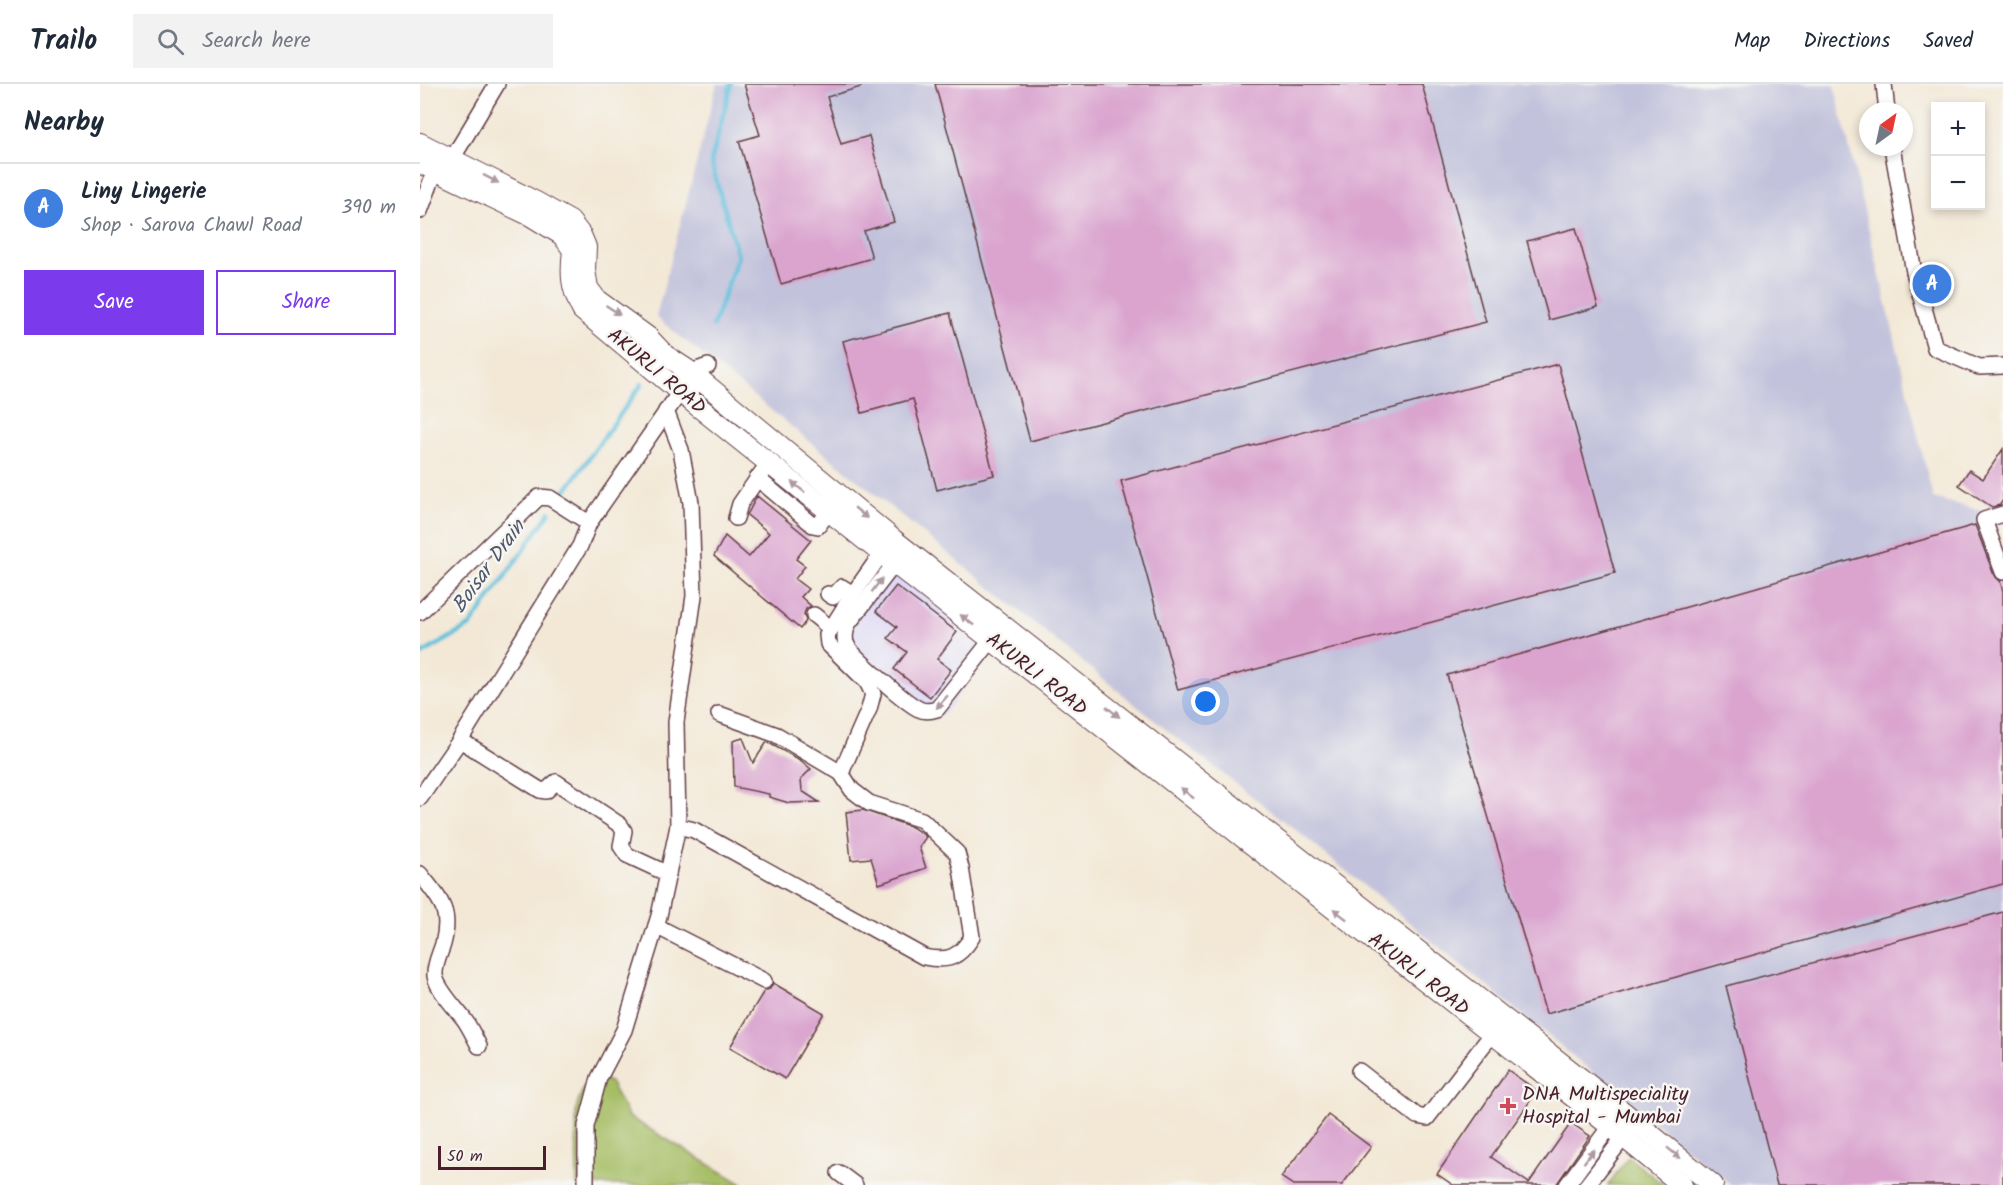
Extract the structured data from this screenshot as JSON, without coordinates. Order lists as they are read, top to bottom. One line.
{"streets":{"street":["AKURLI ROAD"]},"water":["Boisar Drain"],"places":{"health":["DNA Multispeciality Hospital - Mumbai"]},"scale_bar":"50 m","north":"top right","page":{"header":"Trailo","search":"Search here","nav":["Map","Directions","Saved"],"heading":"Nearby","map_buttons":["+","−"],"list":[{"mark":"A","name":"Liny Lingerie","note":"Shop · Sarova Chawl Road","value":"390 m"}],"buttons":["Save","Share"],"pins":"A","scale":"50 m"}}
